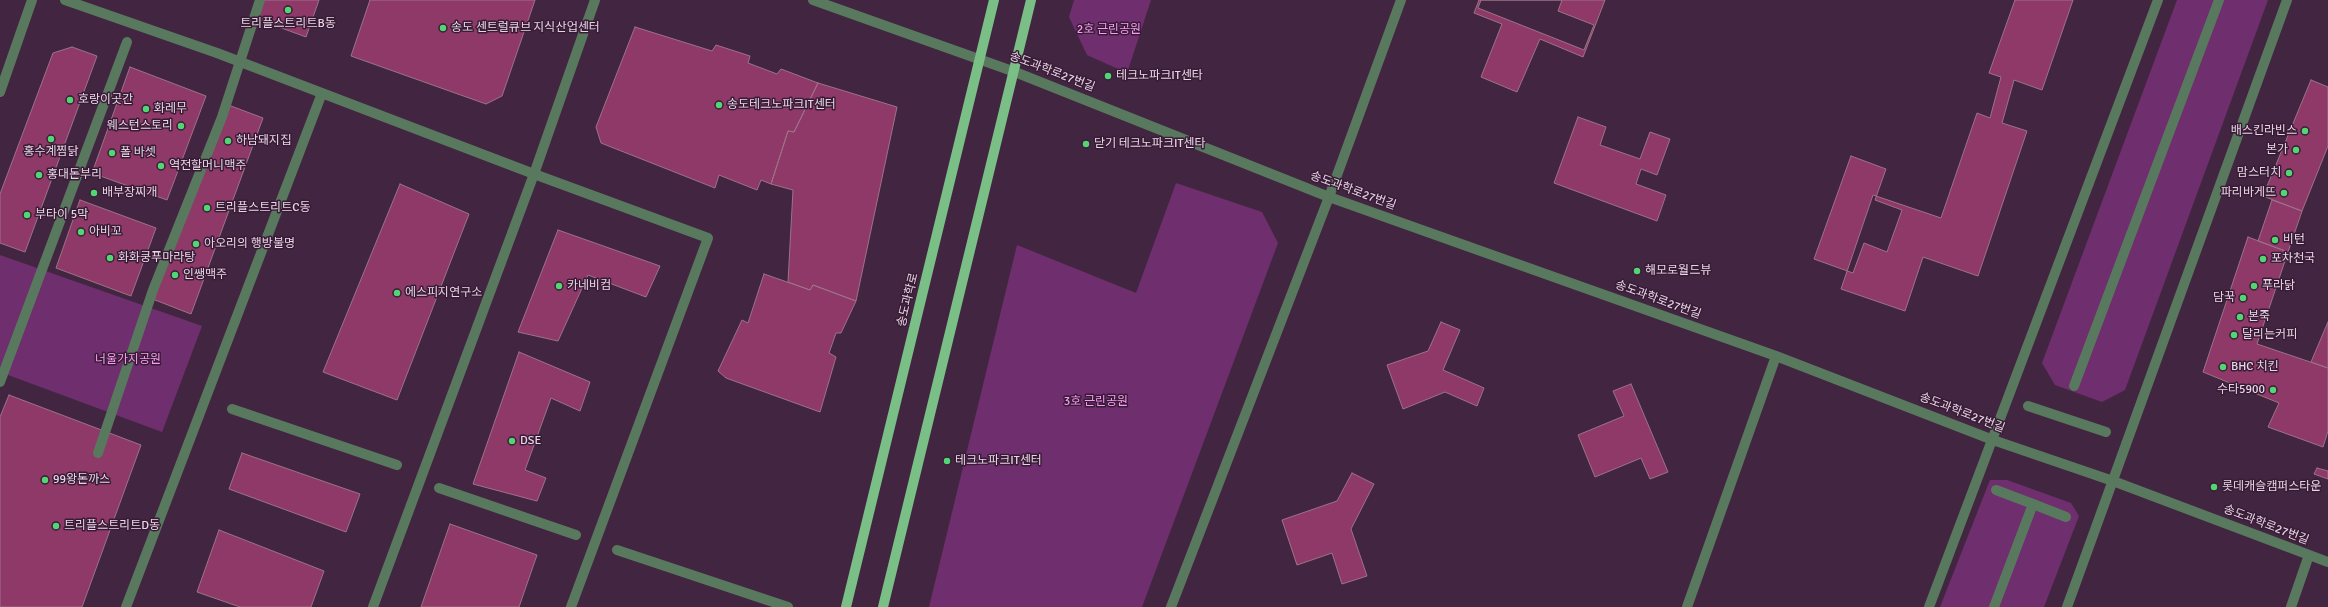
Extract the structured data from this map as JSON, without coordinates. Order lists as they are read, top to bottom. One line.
{"streets":{"main road":["송도과학로"],"street":["송도과학로27번길"]},"crossings":[["송도과학로27번길","송도과학로"]],"parks":["2호 근린공원","너울가지공원","3호 근린공원"],"places":["트리플스트리트B동","송도 센트럴큐브 지식산업센터","테크노파크IT센타","호랑이곳간","송도테크노파크IT센터","화레무","웨스턴스토리","배스킨라빈스","홍수계찜닭","하남돼지집","닫기 테크노파크IT센타","본가","폴 바셋","역전할머니맥주","맘스터치","홍대돈부리","배부장찌개","파리바게뜨","트리플스트리트C동","부타이 5막","아비꼬","비턴","아오리의 행방불명","화화쿵푸마라탕","포차천국","해모로월드뷰","인쌩맥주","카네비컴","푸라닭","에스피지연구소","담꾹","본죽","달리는커피","BHC 치킨","수타5900","DSE","테크노파크IT센터","99왕돈까스","롯데캐슬캠퍼스타운","트리플스트리트D동"]}
